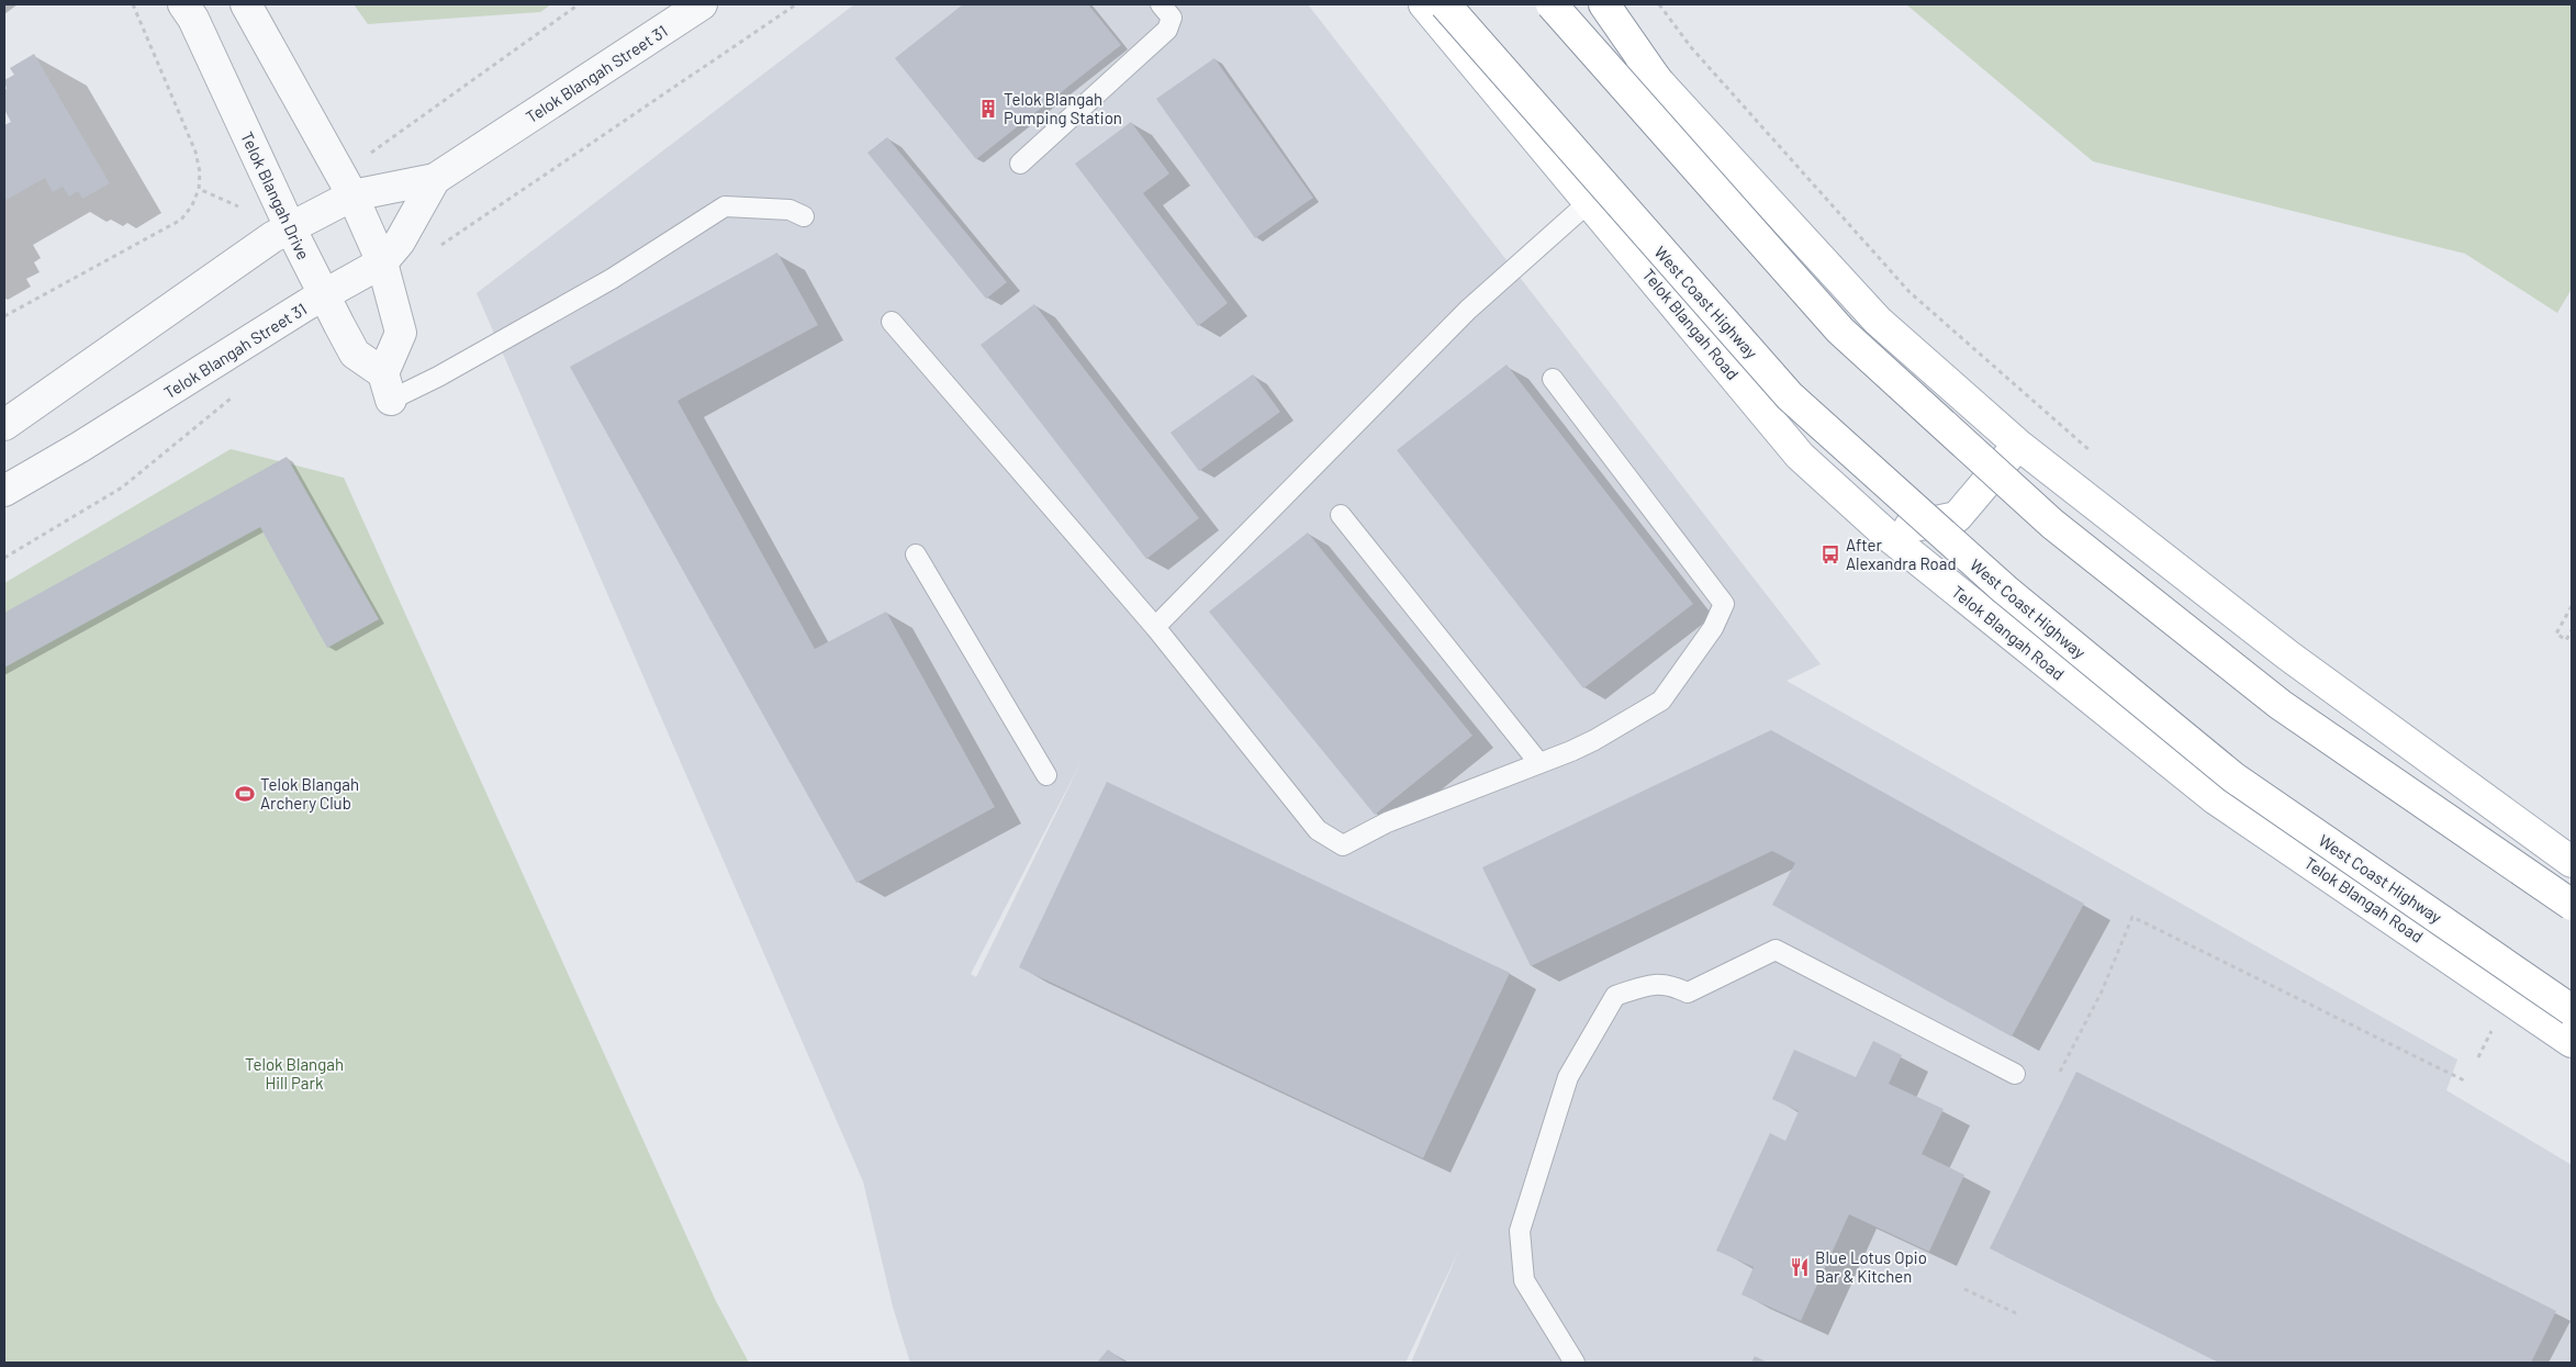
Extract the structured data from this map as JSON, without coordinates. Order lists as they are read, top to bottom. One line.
{"streets":{"main road":["West Coast Highway","Telok Blangah Road"],"street":["Telok Blangah Street 31","Telok Blangah Drive"]},"crossings":[["Telok Blangah Street 31","Telok Blangah Drive"]],"parks":["Telok Blangah Hill Park"],"places":{"building":["Telok Blangah Pumping Station"],"bus stop":["After Alexandra Road"],"sports":["Telok Blangah Archery Club"],"restaurant":["Blue Lotus Opio Bar & Kitchen"]}}
